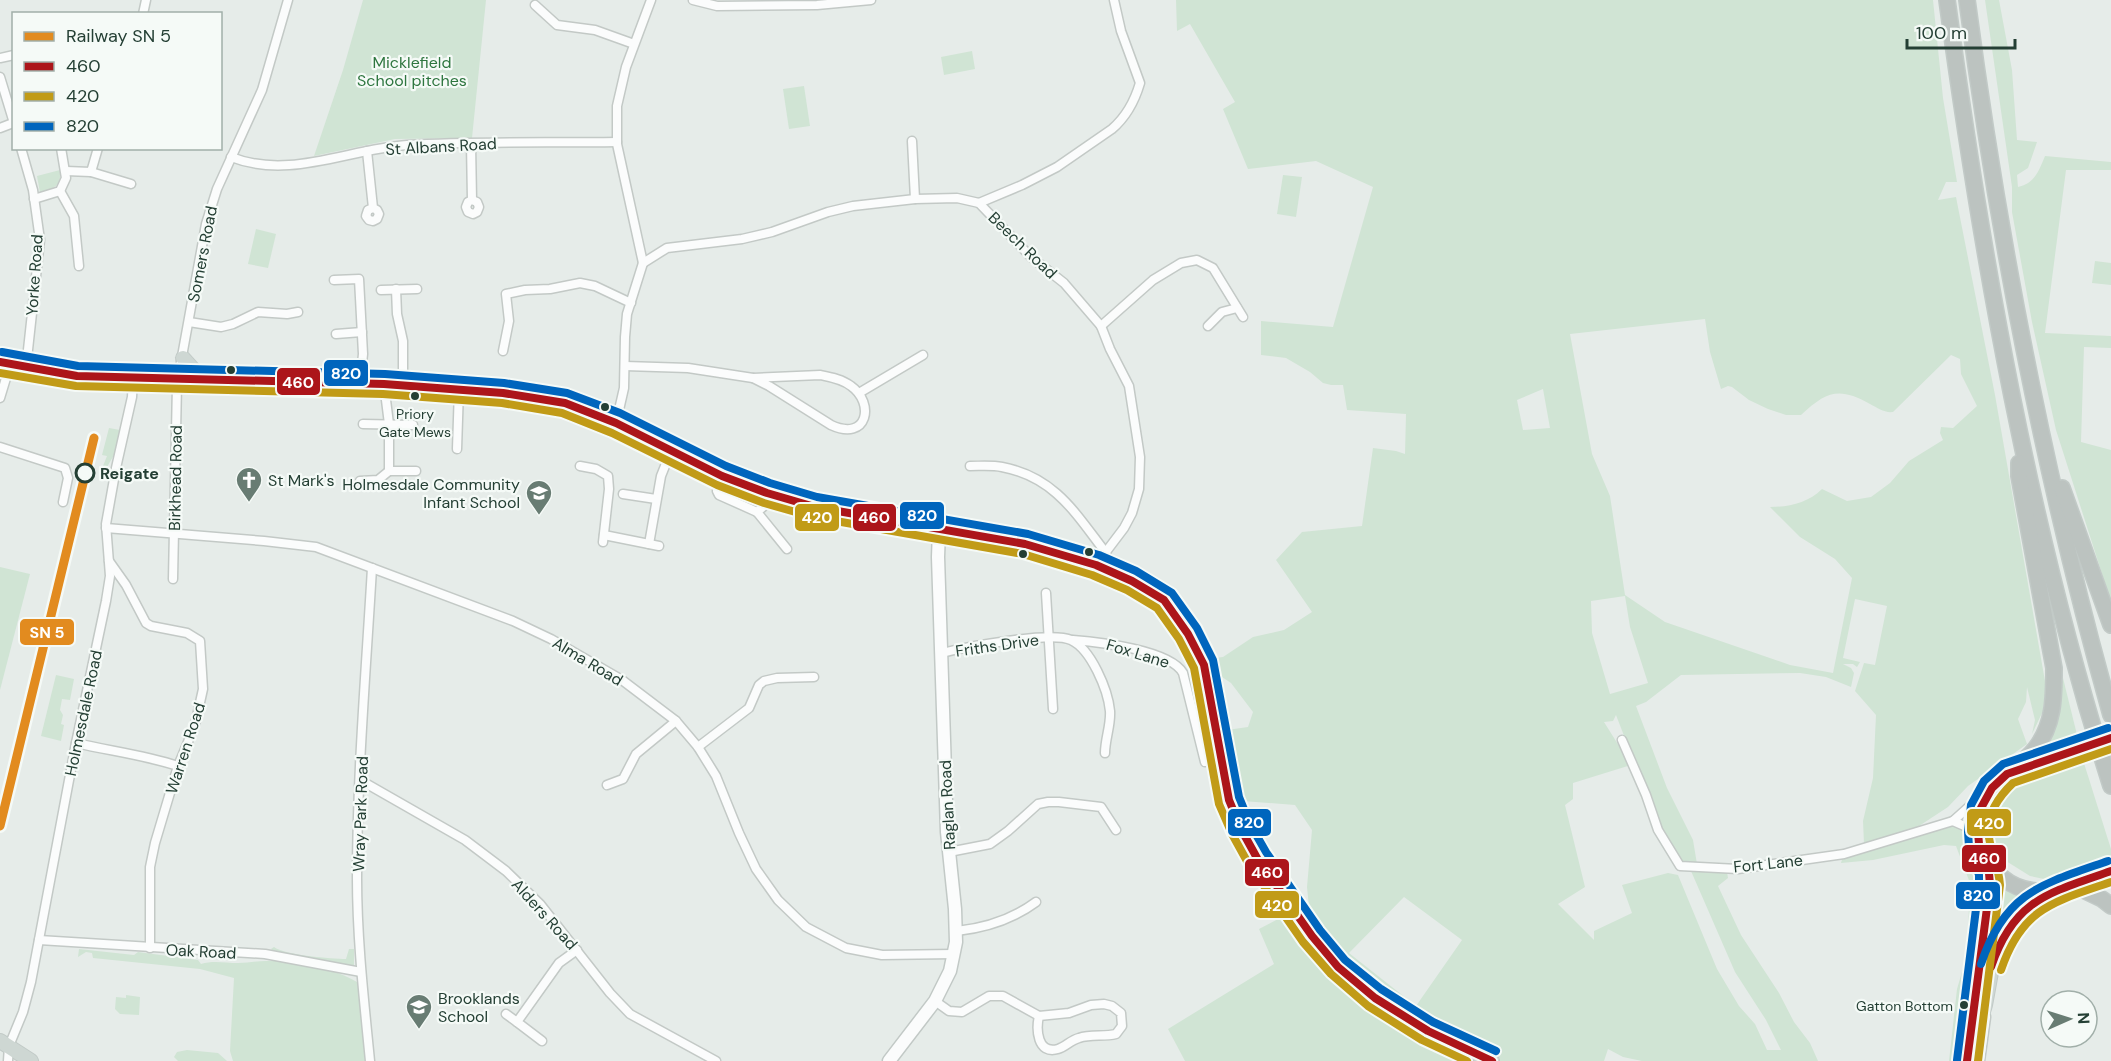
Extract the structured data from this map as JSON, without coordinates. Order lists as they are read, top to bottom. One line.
{"streets":{"street":["St Albans Road","Beech Road","Somers Road","Yorke Road","Birkhead Road","Friths Drive","Fox Lane","Alma Road","Holmesdale Road","Warren Road","Raglan Road","Wray Park Road","Fort Lane","Alders Road","Oak Road"]},"crossings":[["St Albans Road","Somers Road"],["Somers Road","Birkhead Road"],["Birkhead Road","Alma Road"],["Friths Drive","Fox Lane"],["Friths Drive","Raglan Road"],["Alma Road","Holmesdale Road"],["Alma Road","Raglan Road"],["Alma Road","Wray Park Road"],["Holmesdale Road","Warren Road"],["Holmesdale Road","Oak Road"],["Warren Road","Oak Road"],["Wray Park Road","Alders Road"],["Wray Park Road","Oak Road"]],"parks":["Micklefield School pitches"],"places":{"other":["Priory Gate Mews","Reigate","Gatton Bottom"],"church":["St Mark's"],"school or university":["Holmesdale Community Infant School","Brooklands School"]},"lines":["transit line 820","transit line 460","transit line 420"],"legend":["Railway SN 5","460","420","820"],"scale_bar":"100 m","north":"right"}
